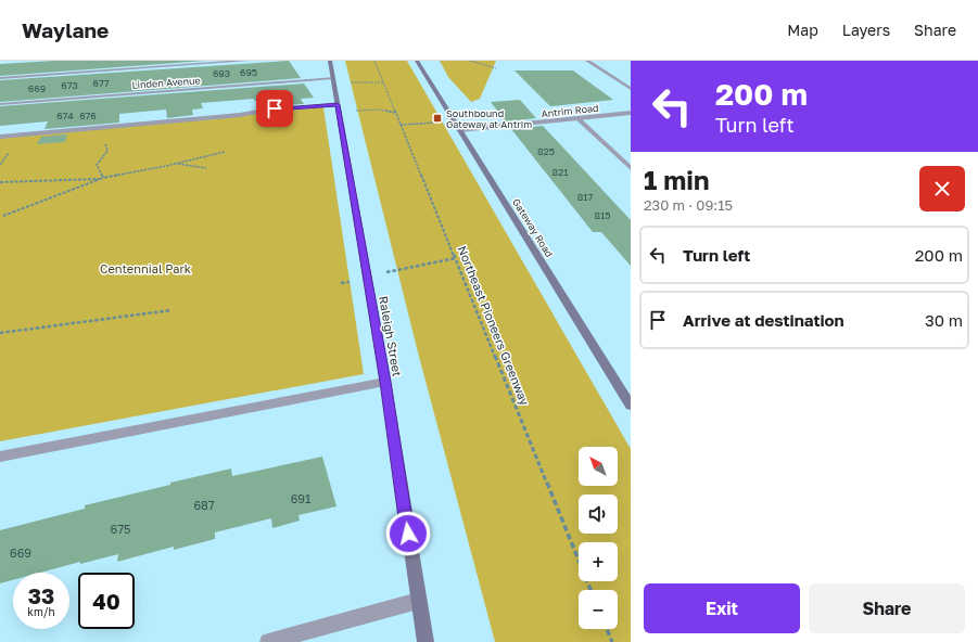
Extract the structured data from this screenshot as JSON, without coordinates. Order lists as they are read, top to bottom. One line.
{"streets":{"street":["Linden Avenue","Antrim Road","Gateway Road","Raleigh Street"],"path":["Northeast Pioneers Greenway"]},"crossings":[["Linden Avenue","Raleigh Street"],["Antrim Road","Gateway Road"]],"parks":["Centennial Park"],"places":{"transit":["Southbound Gateway at Antrim"]},"house_numbers":["695","693","677","673","669","674","676","825","821","817","815","691","687","675","669"],"north":"top left","page":{"header":"Waylane","nav":["Map","Layers","Share"],"turn":["200 m","Turn left"],"heading":["1 min","230 m · 09:15"],"list":[{"name":"Turn left","value":"200 m"},{"name":"Arrive at destination","value":"30 m"}],"map_buttons":["+","−"],"speed":"33 km/h","limit":"40","buttons":["Exit","Share"]}}
